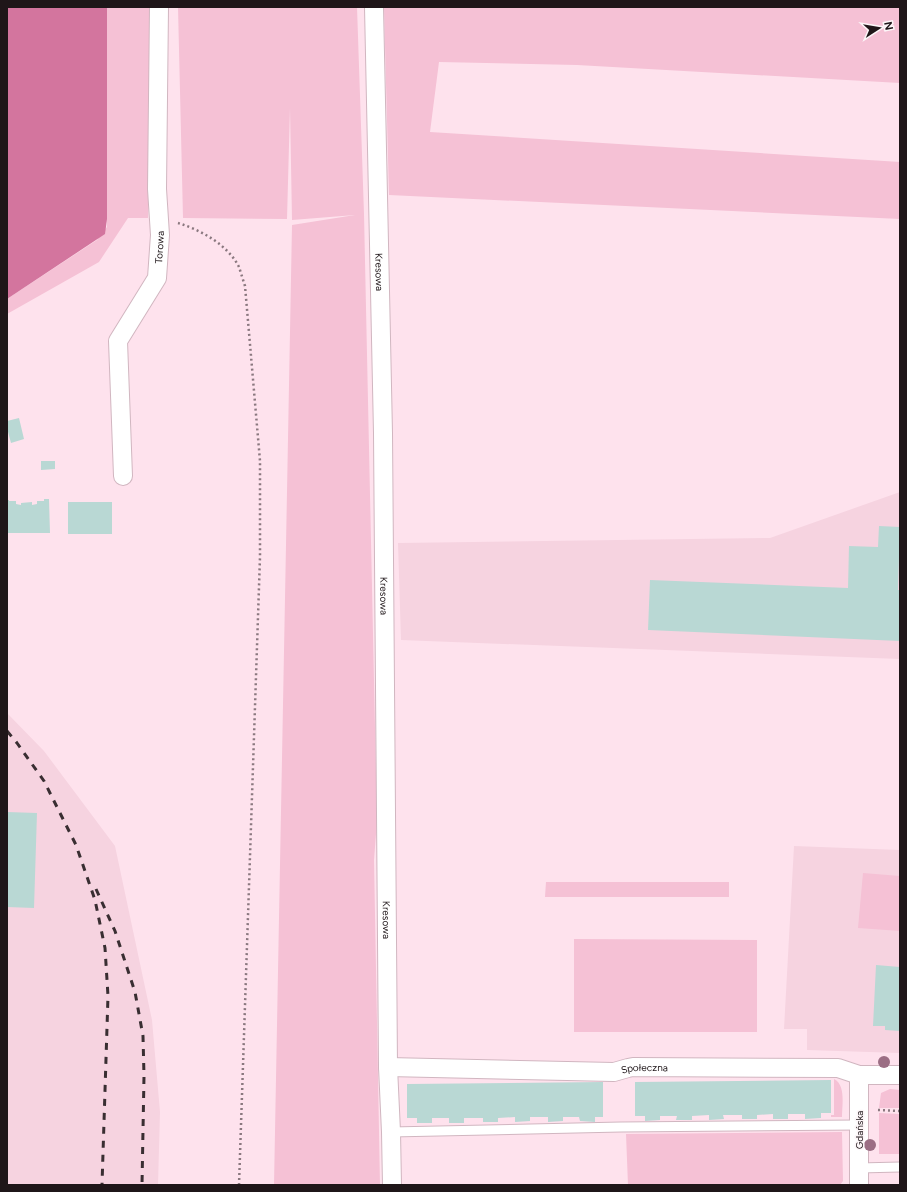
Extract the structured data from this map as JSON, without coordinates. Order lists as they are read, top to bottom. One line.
{"streets":{"street":["Torowa","Kresowa","Społeczna","Gdańska"]},"crossings":[["Kresowa","Społeczna"],["Społeczna","Gdańska"]],"north":"right"}
